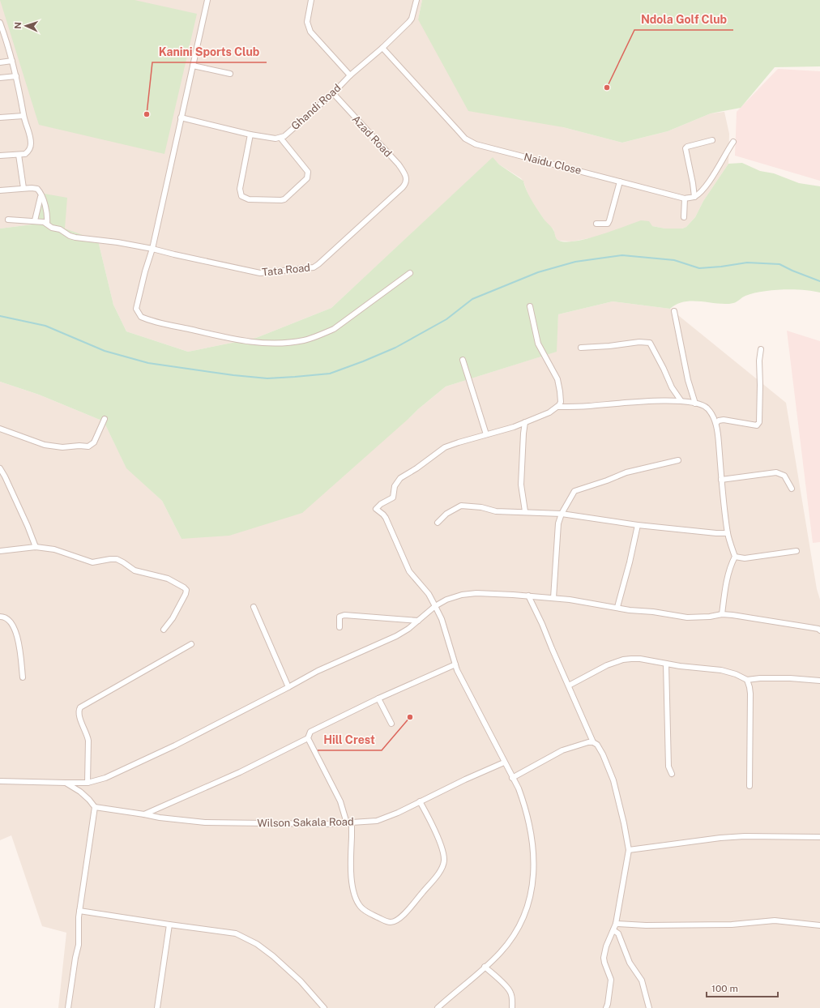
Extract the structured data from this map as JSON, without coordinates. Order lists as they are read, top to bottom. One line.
{"streets":{"street":["Ghandi Road","Azad Road","Naidu Close","Tata Road","Wilson Sakala Road"]},"crossings":[["Ghandi Road","Azad Road"],["Ghandi Road","Naidu Close"],["Azad Road","Tata Road"]],"places":["Ndola Golf Club","Kanini Sports Club","Hill Crest"],"scale_bar":"100 m","north":"left"}
